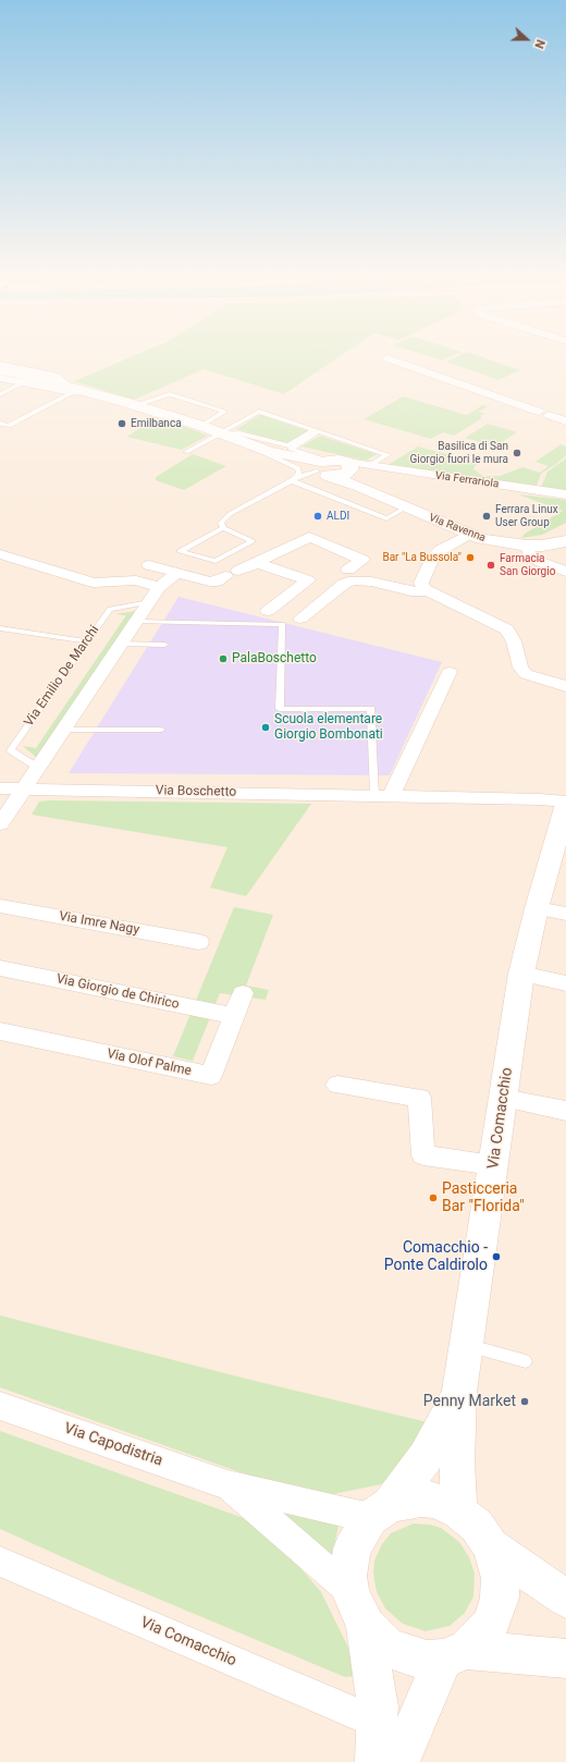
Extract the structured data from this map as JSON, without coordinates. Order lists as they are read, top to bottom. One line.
{"streets":{"main road":["Via Ravenna","Via Comacchio"],"street":["Via Ferrariola","Via Boschetto","Via Imre Nagy","Via Giorgio de Chirico","Via Olof Palme","Via Capodistria"],"lane":["Via Emilio De Marchi"]},"crossings":[["Via Ferrariola","Via Ravenna"],["Via Boschetto","Via Comacchio"],["Via Giorgio de Chirico","Via Olof Palme"],["Via Comacchio","Via Capodistria"]],"places":["Emilbanca","Basilica di San Giorgio fuori le mura","ALDI","Ferrara Linux User Group","Bar \"La Bussola\"","Farmacia San Giorgio","PalaBoschetto","Scuola elementare Giorgio Bombonati","Pasticceria Bar \"Florida\"","Comacchio - Ponte Caldirolo","Penny Market"],"north":"right"}
